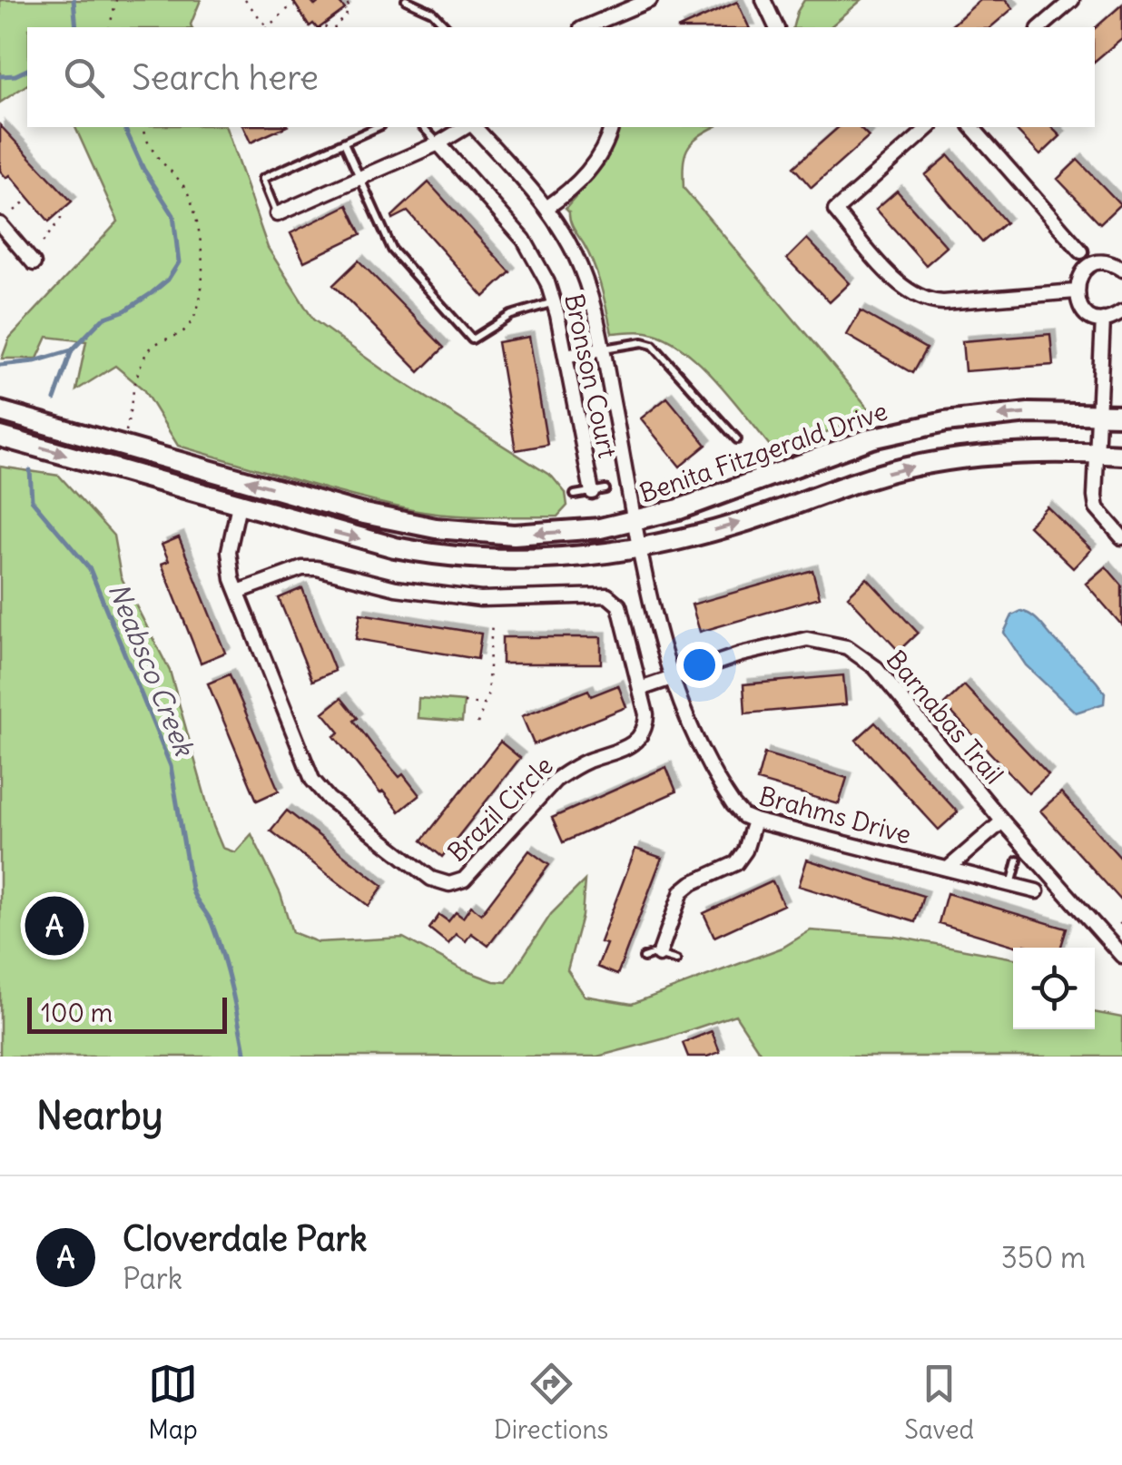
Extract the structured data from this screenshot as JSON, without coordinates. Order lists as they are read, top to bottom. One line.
{"streets":{"main road":["Benita Fitzgerald Drive"],"street":["Bronson Court","Barnabas Trail","Brazil Circle","Brahms Drive"]},"crossings":[["Benita Fitzgerald Drive","Brahms Drive"],["Barnabas Trail","Brazil Circle"],["Barnabas Trail","Brahms Drive"]],"water":["Neabsco Creek"],"scale_bar":"100 m","page":{"search":"Search here","pins":"A","scale":"100 m","heading":"Nearby","list":[{"mark":"A","name":"Cloverdale Park","note":"Park","value":"350 m"}],"nav":["Map","Directions","Saved"]}}
